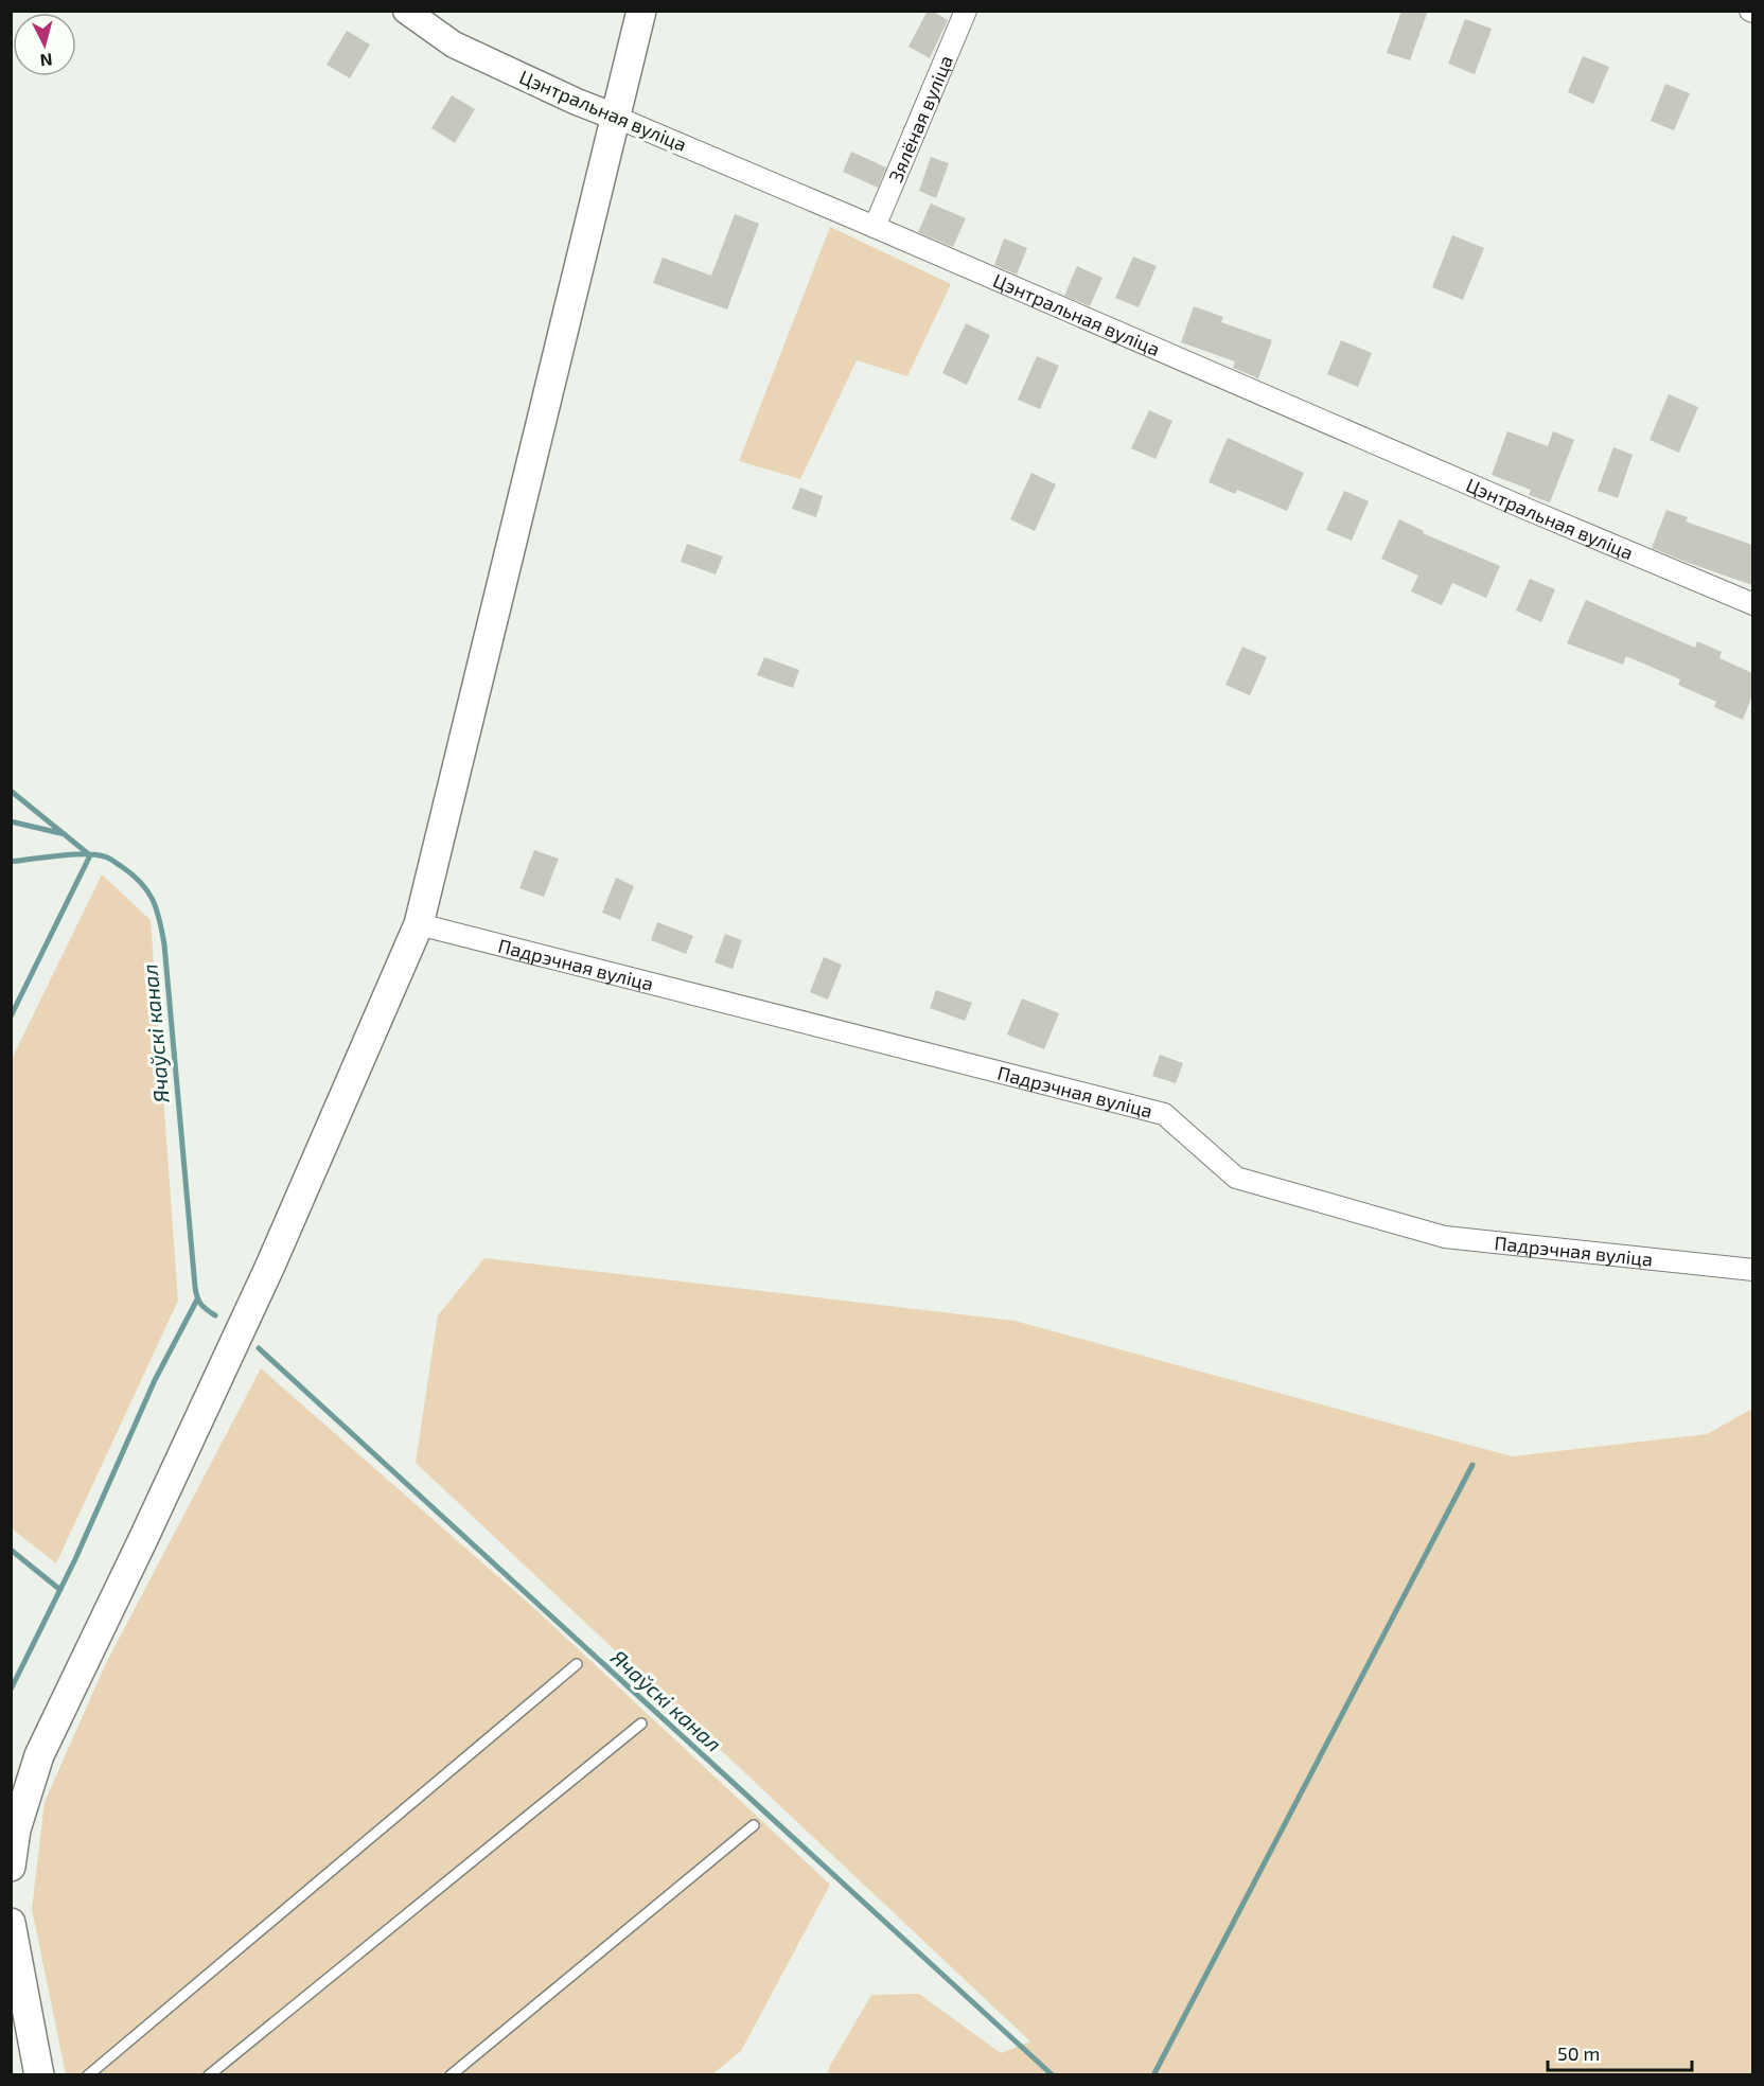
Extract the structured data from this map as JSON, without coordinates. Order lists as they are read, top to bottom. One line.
{"streets":{"street":["Цэнтральная вуліца","Зялёная вуліца","Падрэчная вуліца"]},"crossings":[["Цэнтральная вуліца","Зялёная вуліца"]],"water":["Ячаўскі канал"],"scale_bar":"50 m","north":"bottom"}
